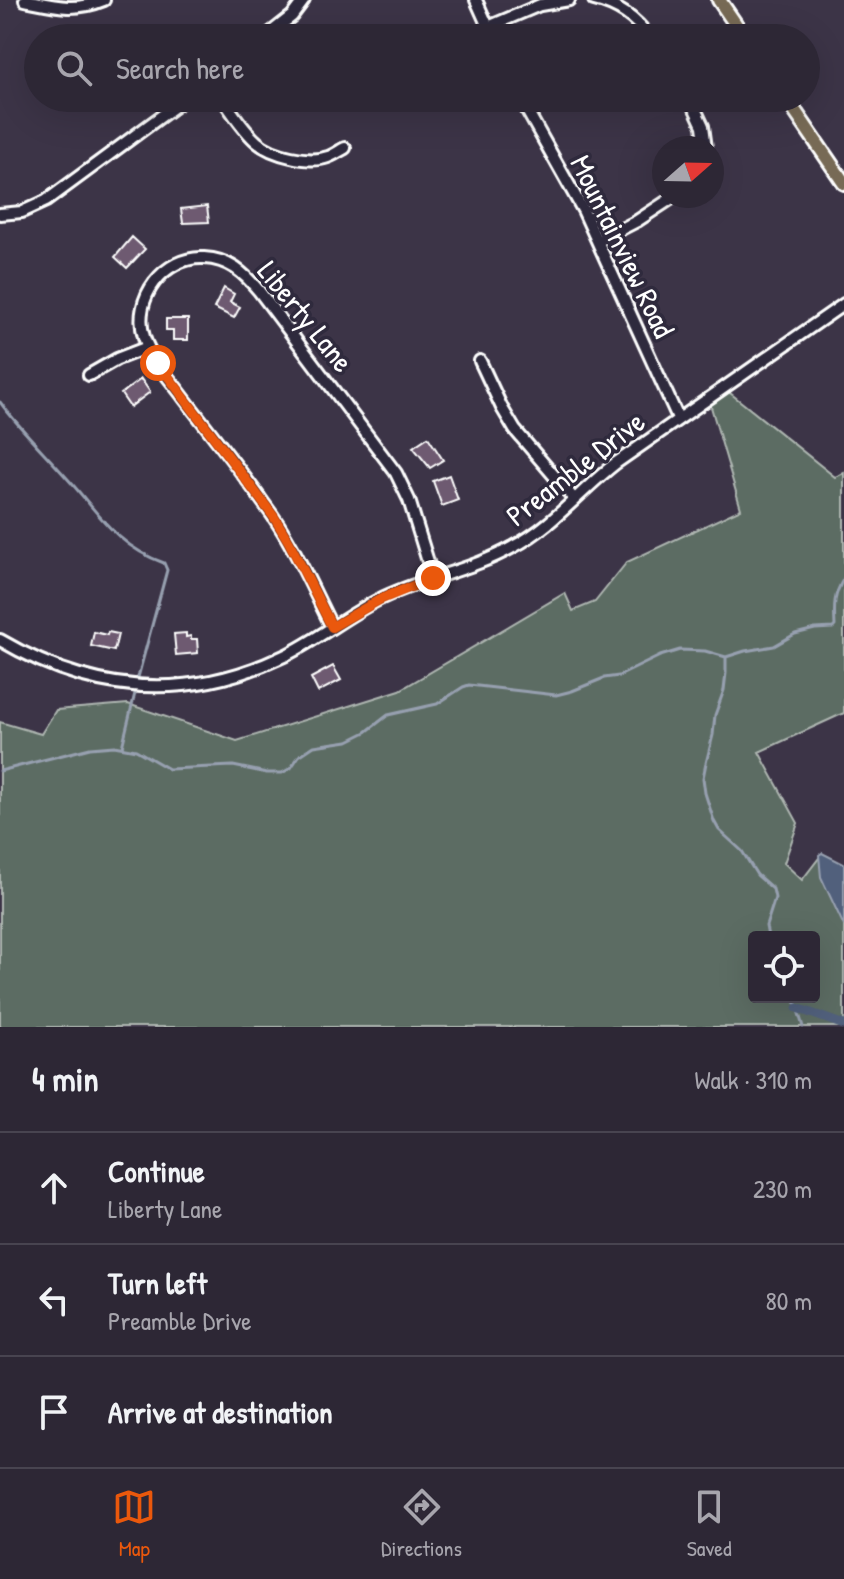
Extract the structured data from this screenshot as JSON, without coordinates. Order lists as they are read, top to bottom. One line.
{"streets":{"street":["Mountainview Road","Liberty Lane","Preamble Drive"]},"crossings":[["Mountainview Road","Preamble Drive"],["Liberty Lane","Preamble Drive"]],"north":"right","page":{"search":"Search here","heading":["4 min","Walk · 310 m"],"list":[["Continue","Liberty Lane","230 m"],["Turn left","Preamble Drive","80 m"],"Arrive at destination"],"nav":["Map","Directions","Saved"]}}
